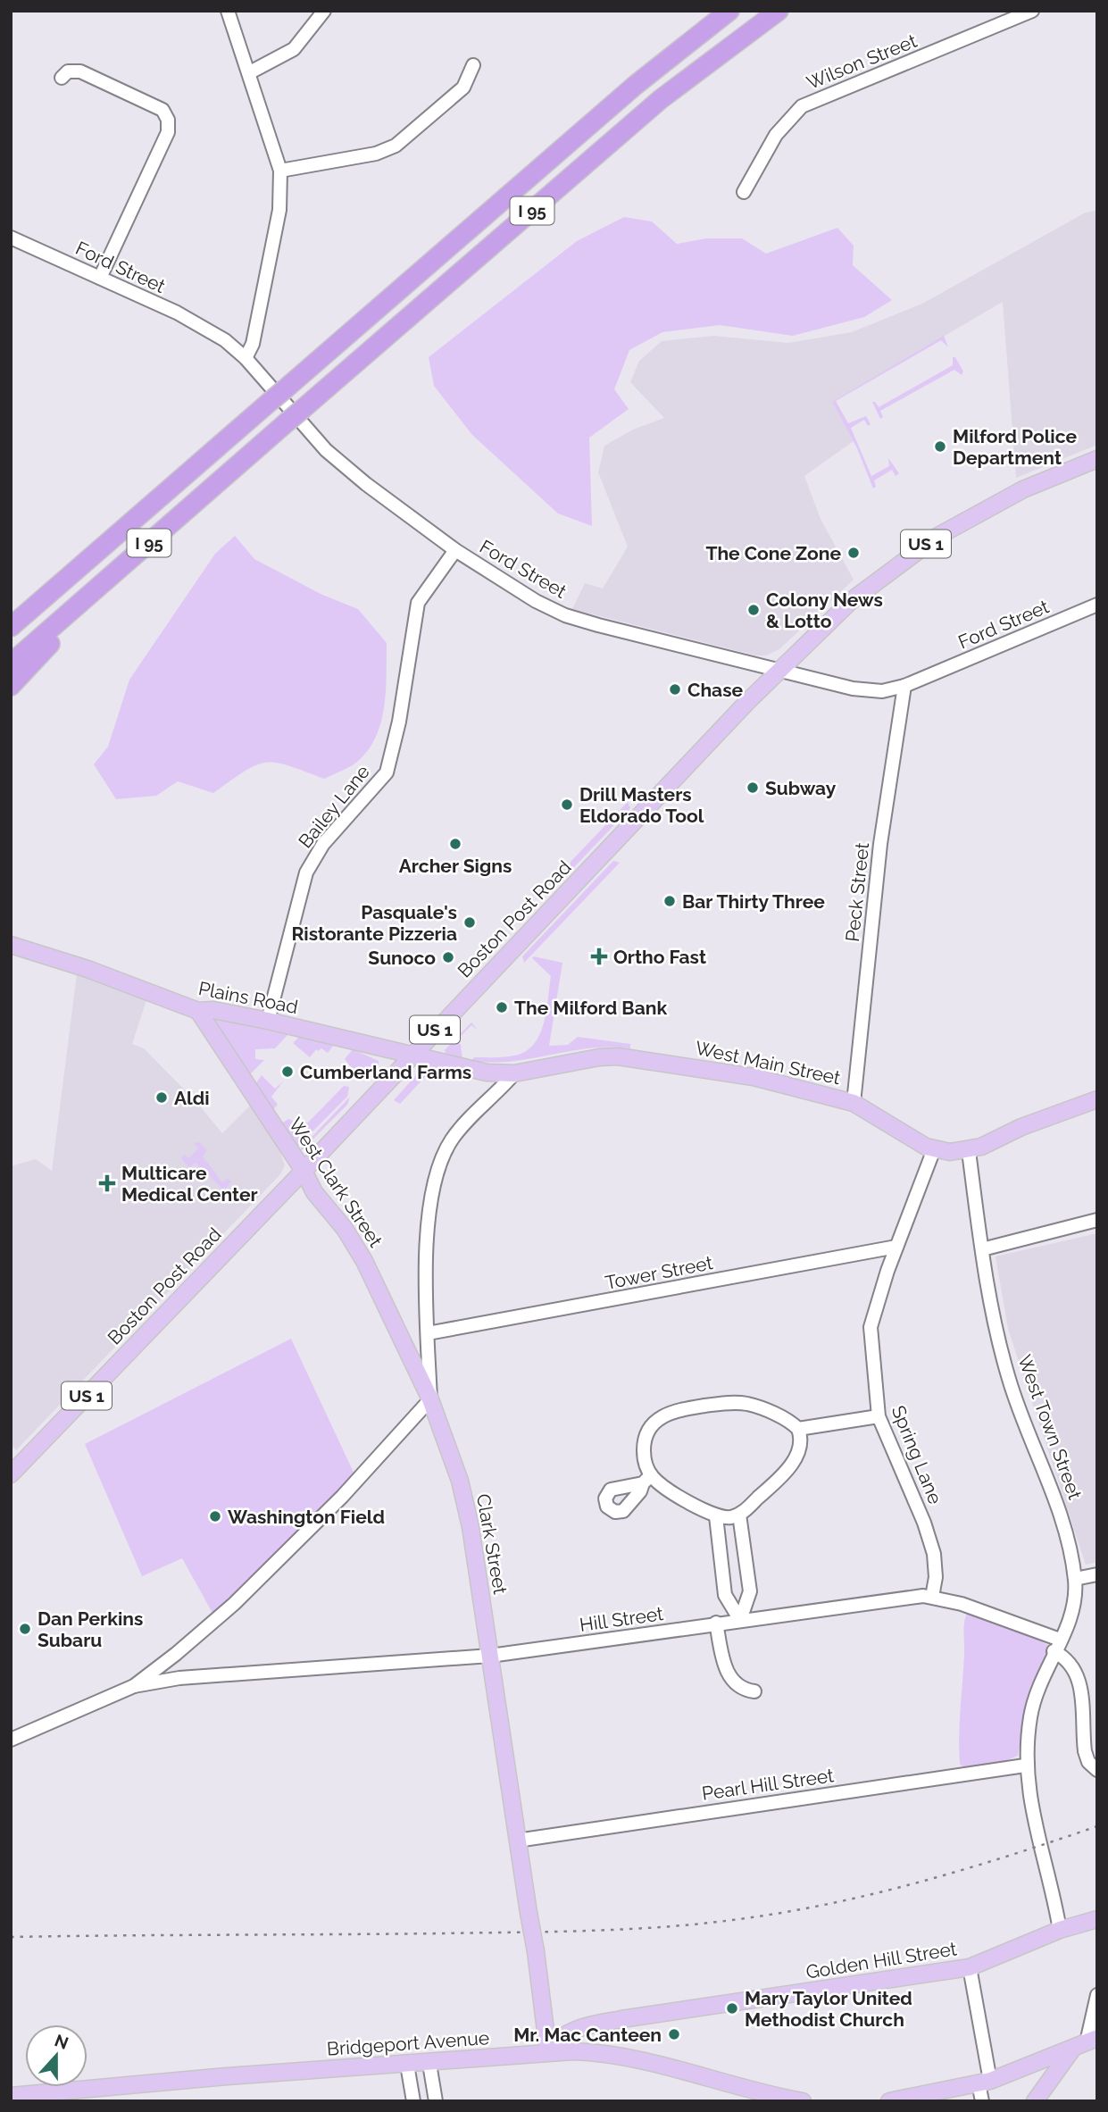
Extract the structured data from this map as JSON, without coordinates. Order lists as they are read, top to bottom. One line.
{"streets":{"highway":["I 95"],"main road":["US 1","Boston Post Road","Plains Road","West Main Street","West Clark Street","Clark Street","Golden Hill Street","Bridgeport Avenue"],"street":["Wilson Street","Ford Street","Bailey Lane","Peck Street","Tower Street","West Town Street","Spring Lane","Hill Street","Pearl Hill Street"]},"crossings":[["Ford Street","Bailey Lane"],["Ford Street","Peck Street"],["Ford Street","Boston Post Road"],["Bailey Lane","Plains Road"],["Peck Street","West Main Street"],["Boston Post Road","Plains Road"],["Boston Post Road","West Main Street"],["Boston Post Road","West Clark Street"],["Plains Road","West Main Street"],["Plains Road","West Clark Street"],["West Main Street","West Town Street"],["West Main Street","Spring Lane"],["West Main Street","Clark Street"],["West Clark Street","Clark Street"],["Tower Street","Spring Lane"],["Tower Street","Clark Street"],["West Town Street","Hill Street"],["West Town Street","Pearl Hill Street"],["West Town Street","Golden Hill Street"],["Spring Lane","Hill Street"],["Clark Street","Hill Street"],["Clark Street","Pearl Hill Street"],["Clark Street","Golden Hill Street"],["Clark Street","Bridgeport Avenue"],["Golden Hill Street","Bridgeport Avenue"]],"places":{"other":["Milford Police Department","The Cone Zone","Colony News & Lotto","Chase","Subway","Drill Masters Eldorado Tool","Archer Signs","Bar Thirty Three","Pasquale's Ristorante Pizzeria","Sunoco","The Milford Bank","Cumberland Farms","Aldi","Washington Field","Dan Perkins Subaru","Mary Taylor United Methodist Church","Mr. Mac Canteen"],"health":["Ortho Fast","Multicare Medical Center"]},"north":"top"}
